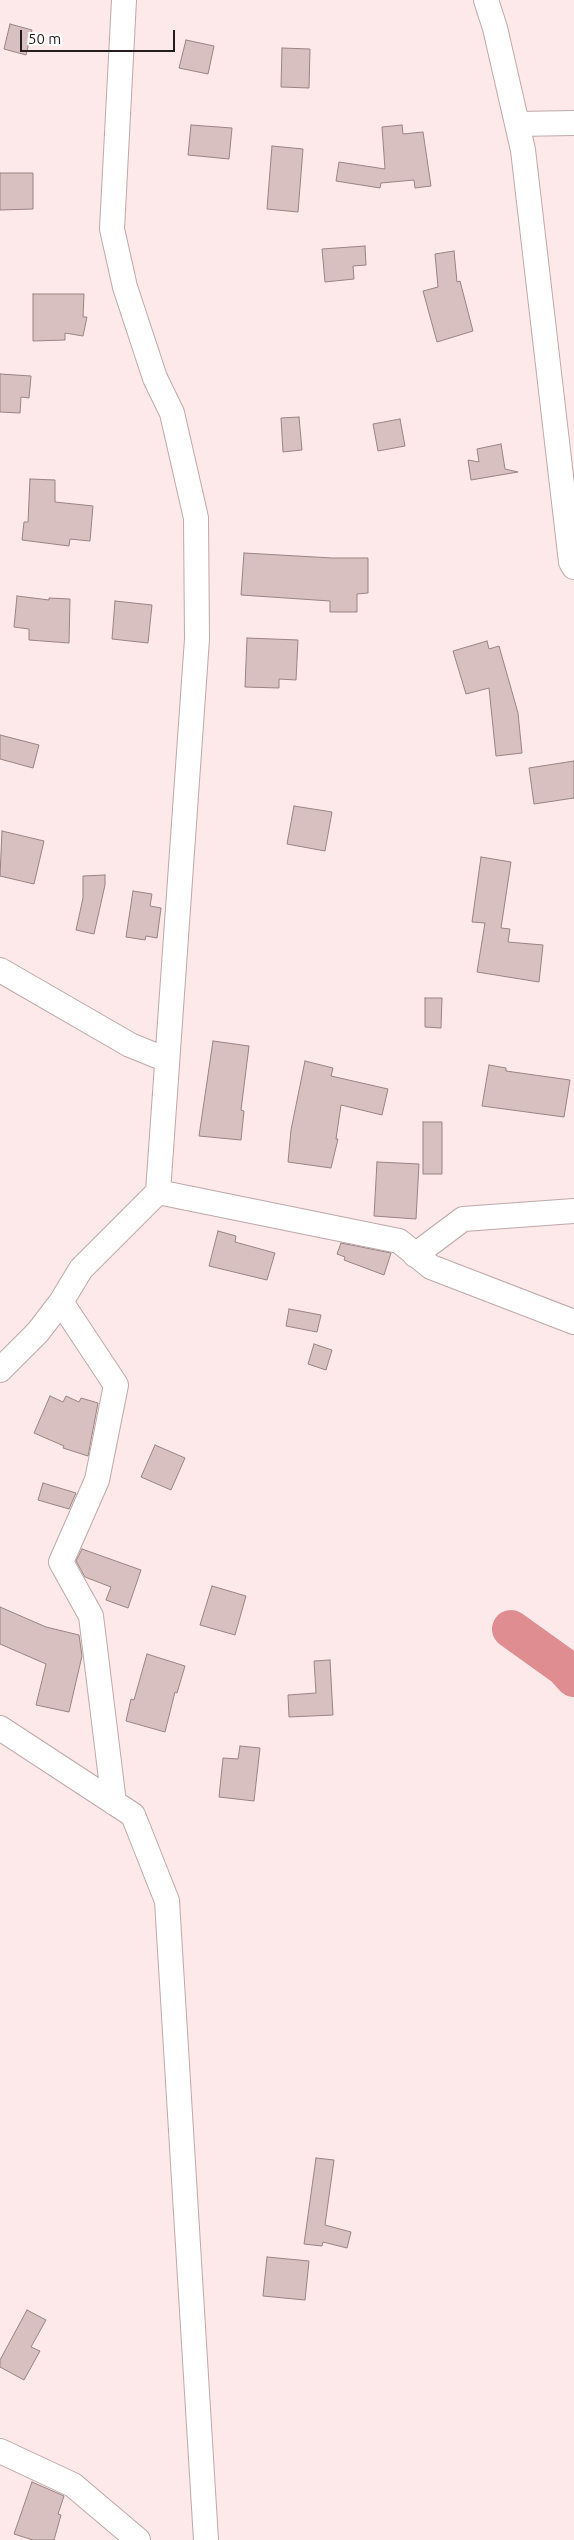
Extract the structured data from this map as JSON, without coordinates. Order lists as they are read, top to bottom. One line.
{"scale_bar":"50 m"}
